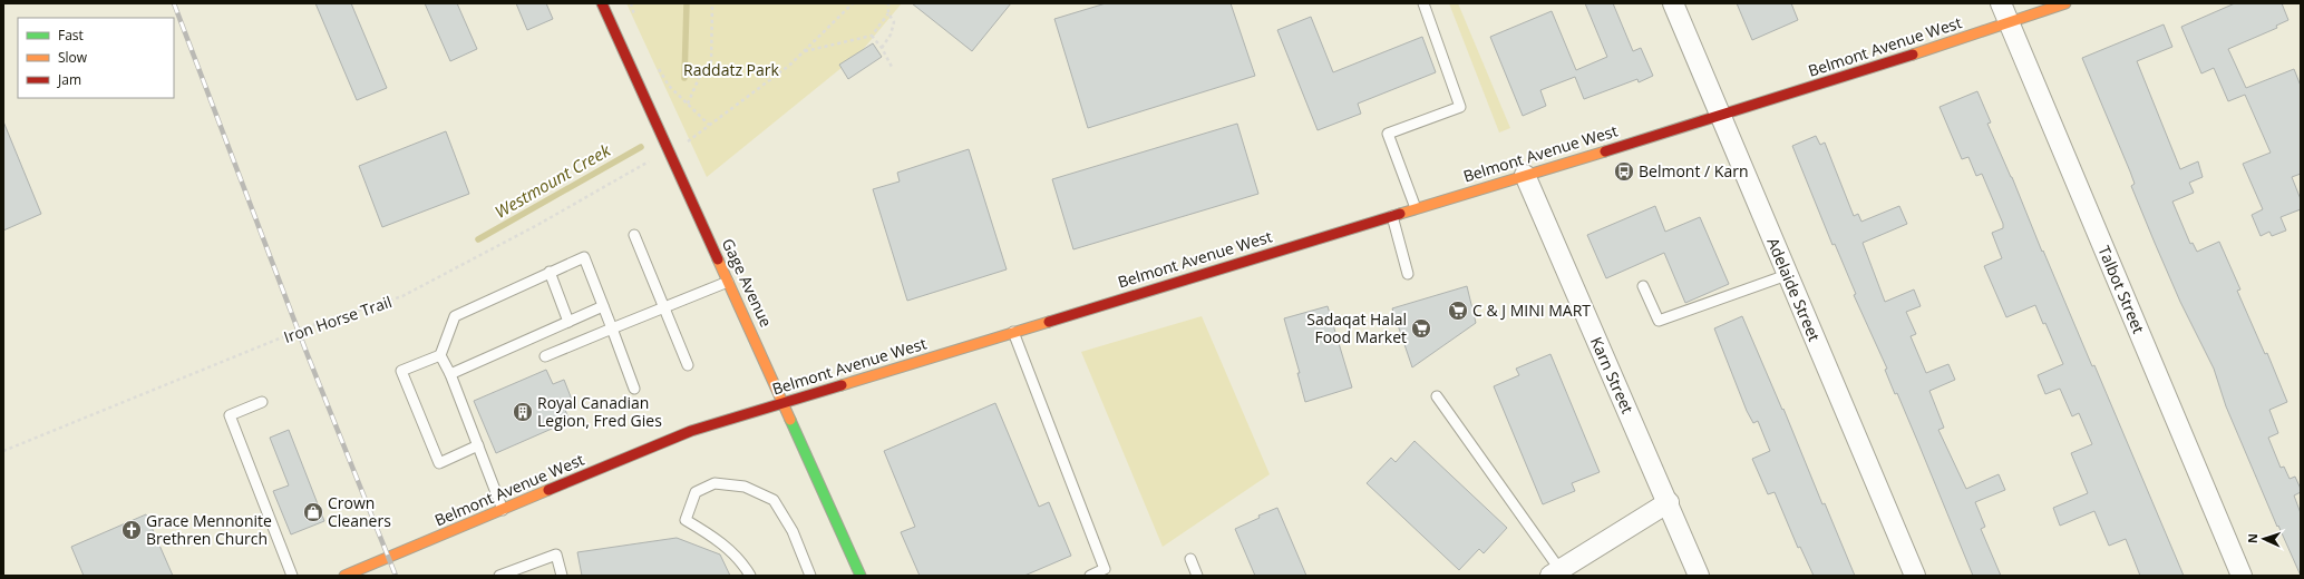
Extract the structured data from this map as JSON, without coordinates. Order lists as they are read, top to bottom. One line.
{"streets":{"street":["Belmont Avenue West","Gage Avenue","Adelaide Street","Talbot Street","Karn Street"],"path":["Iron Horse Trail"]},"crossings":[["Belmont Avenue West","Gage Avenue"],["Belmont Avenue West","Adelaide Street"],["Belmont Avenue West","Talbot Street"],["Belmont Avenue West","Karn Street"]],"water":["Westmount Creek"],"parks":["Raddatz Park"],"places":{"bus stop":["Belmont / Karn"],"supermarket":["C & J MINI MART","Sadaqat Halal Food Market"],"building":["Royal Canadian Legion, Fred Gies"],"shop":["Crown Cleaners"],"church":["Grace Mennonite Brethren Church"]},"legend":["Fast","Slow","Jam"],"north":"left"}
